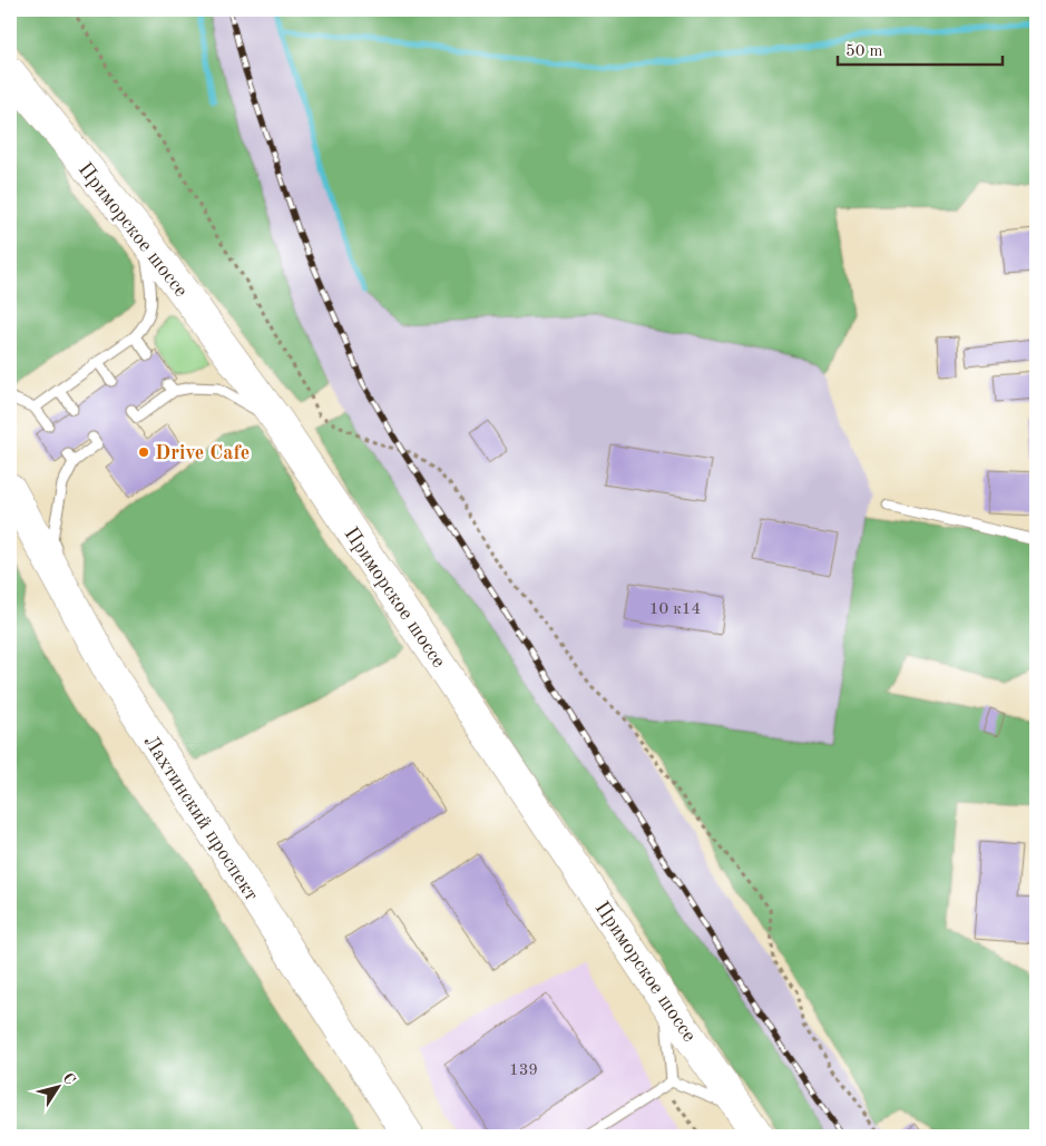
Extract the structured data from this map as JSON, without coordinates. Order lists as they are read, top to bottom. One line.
{"streets":{"main road":["Приморское шоссе","Лахтинский проспект"]},"places":["Drive Cafe"],"house_numbers":["10 к14","139"],"scale_bar":"50 m","north":"top right"}
